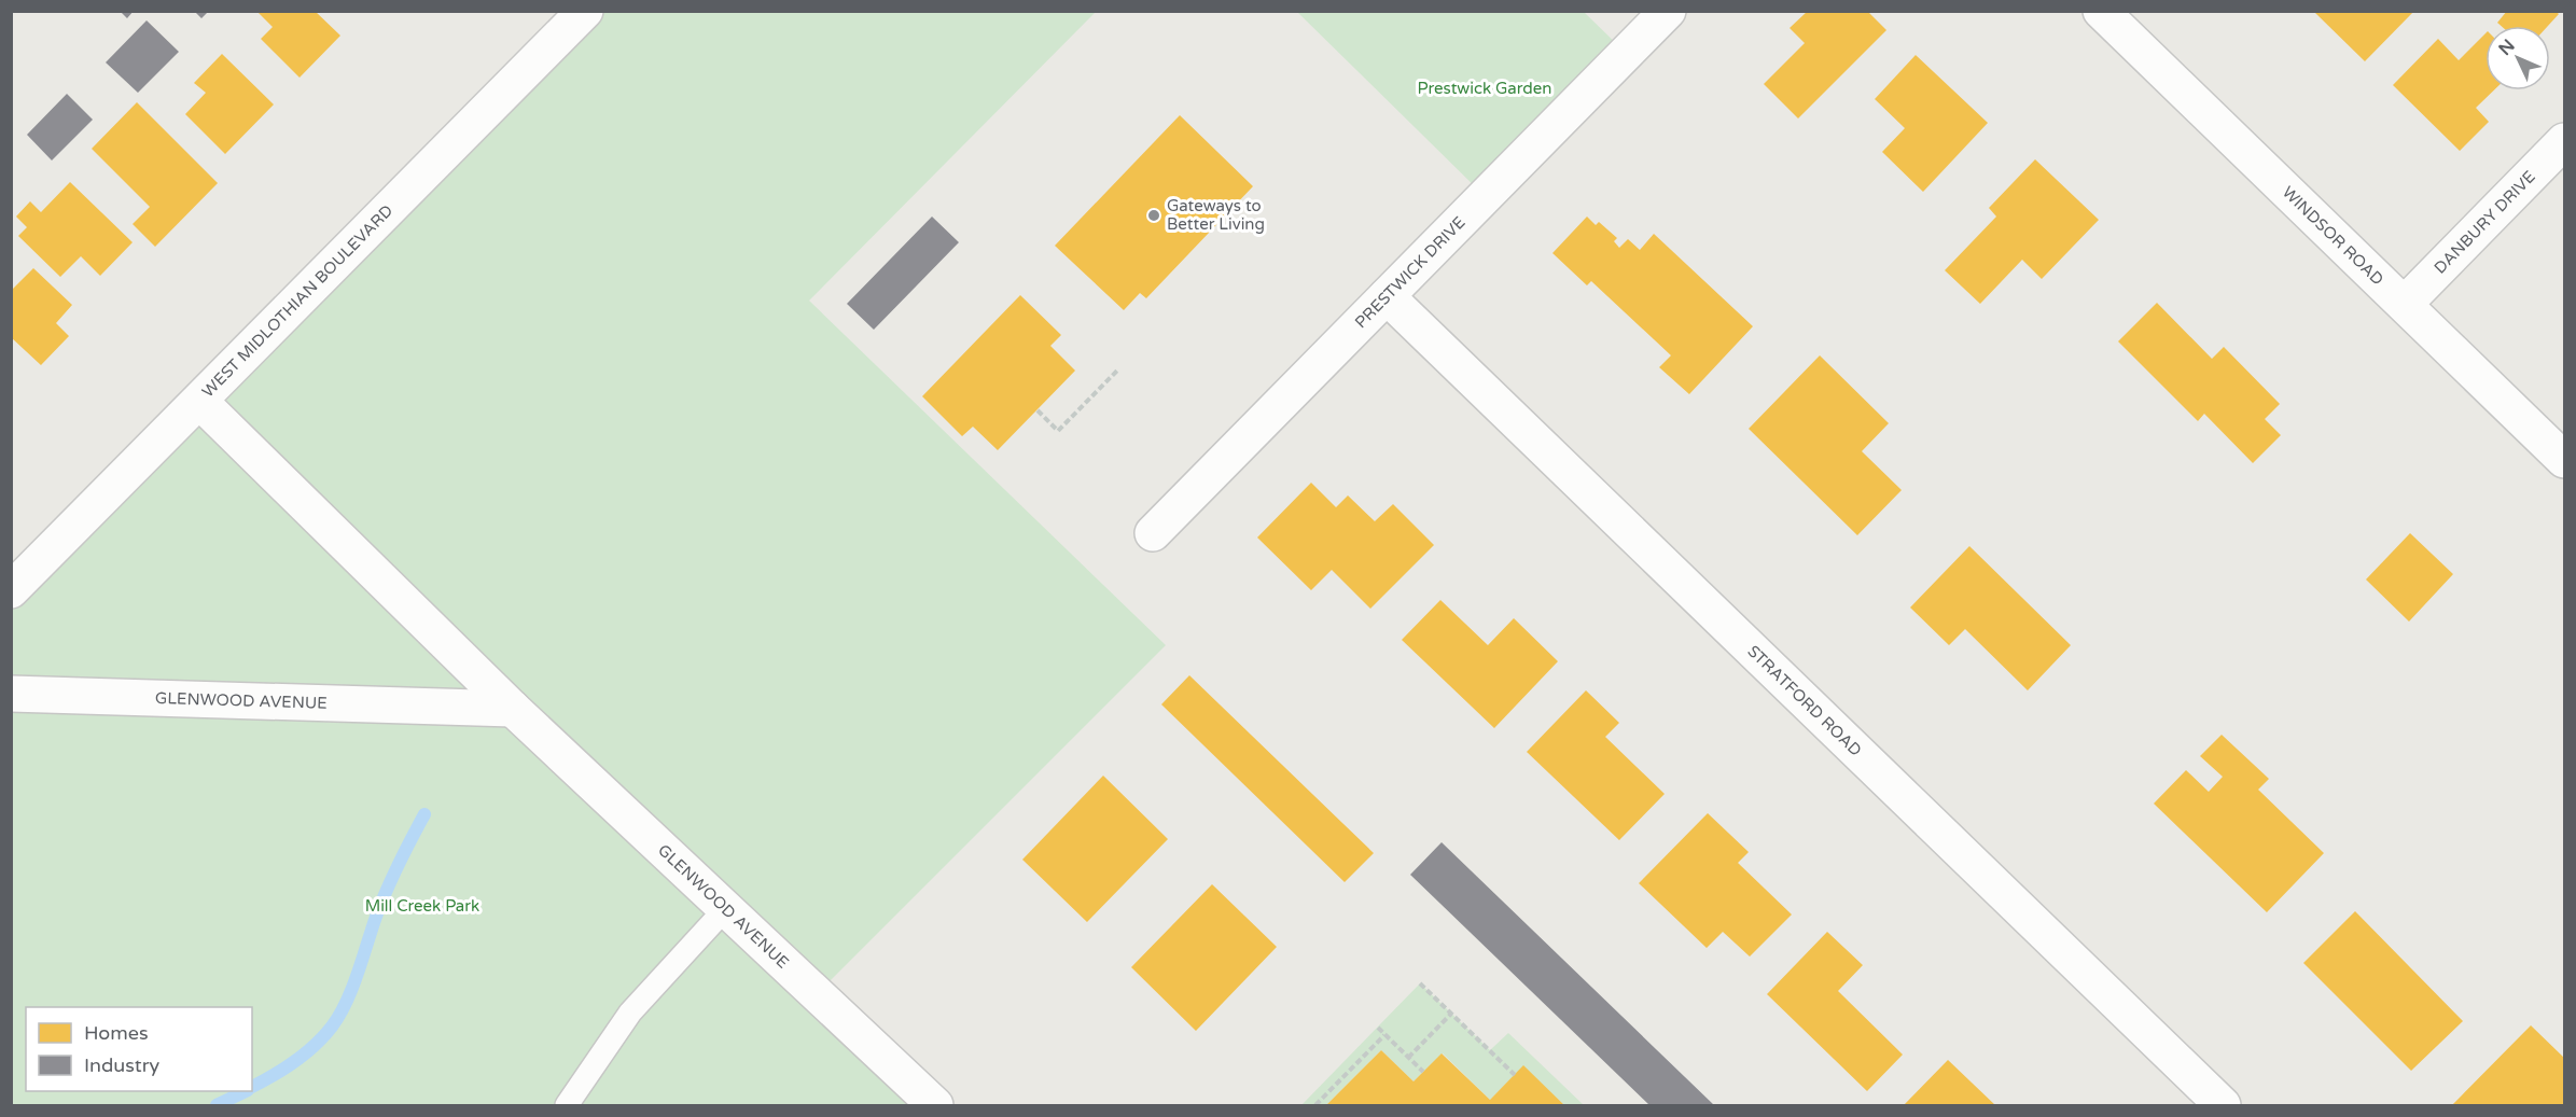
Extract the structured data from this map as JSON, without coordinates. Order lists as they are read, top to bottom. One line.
{"streets":{"street":["DANBURY DRIVE","WINDSOR ROAD","PRESTWICK DRIVE","WEST MIDLOTHIAN BOULEVARD","GLENWOOD AVENUE","STRATFORD ROAD"]},"crossings":[["DANBURY DRIVE","WINDSOR ROAD"],["PRESTWICK DRIVE","STRATFORD ROAD"],["WEST MIDLOTHIAN BOULEVARD","GLENWOOD AVENUE"]],"parks":["Prestwick Garden","Mill Creek Park"],"places":["Gateways to Better Living"],"legend":["Homes","Industry"],"north":"top left"}
